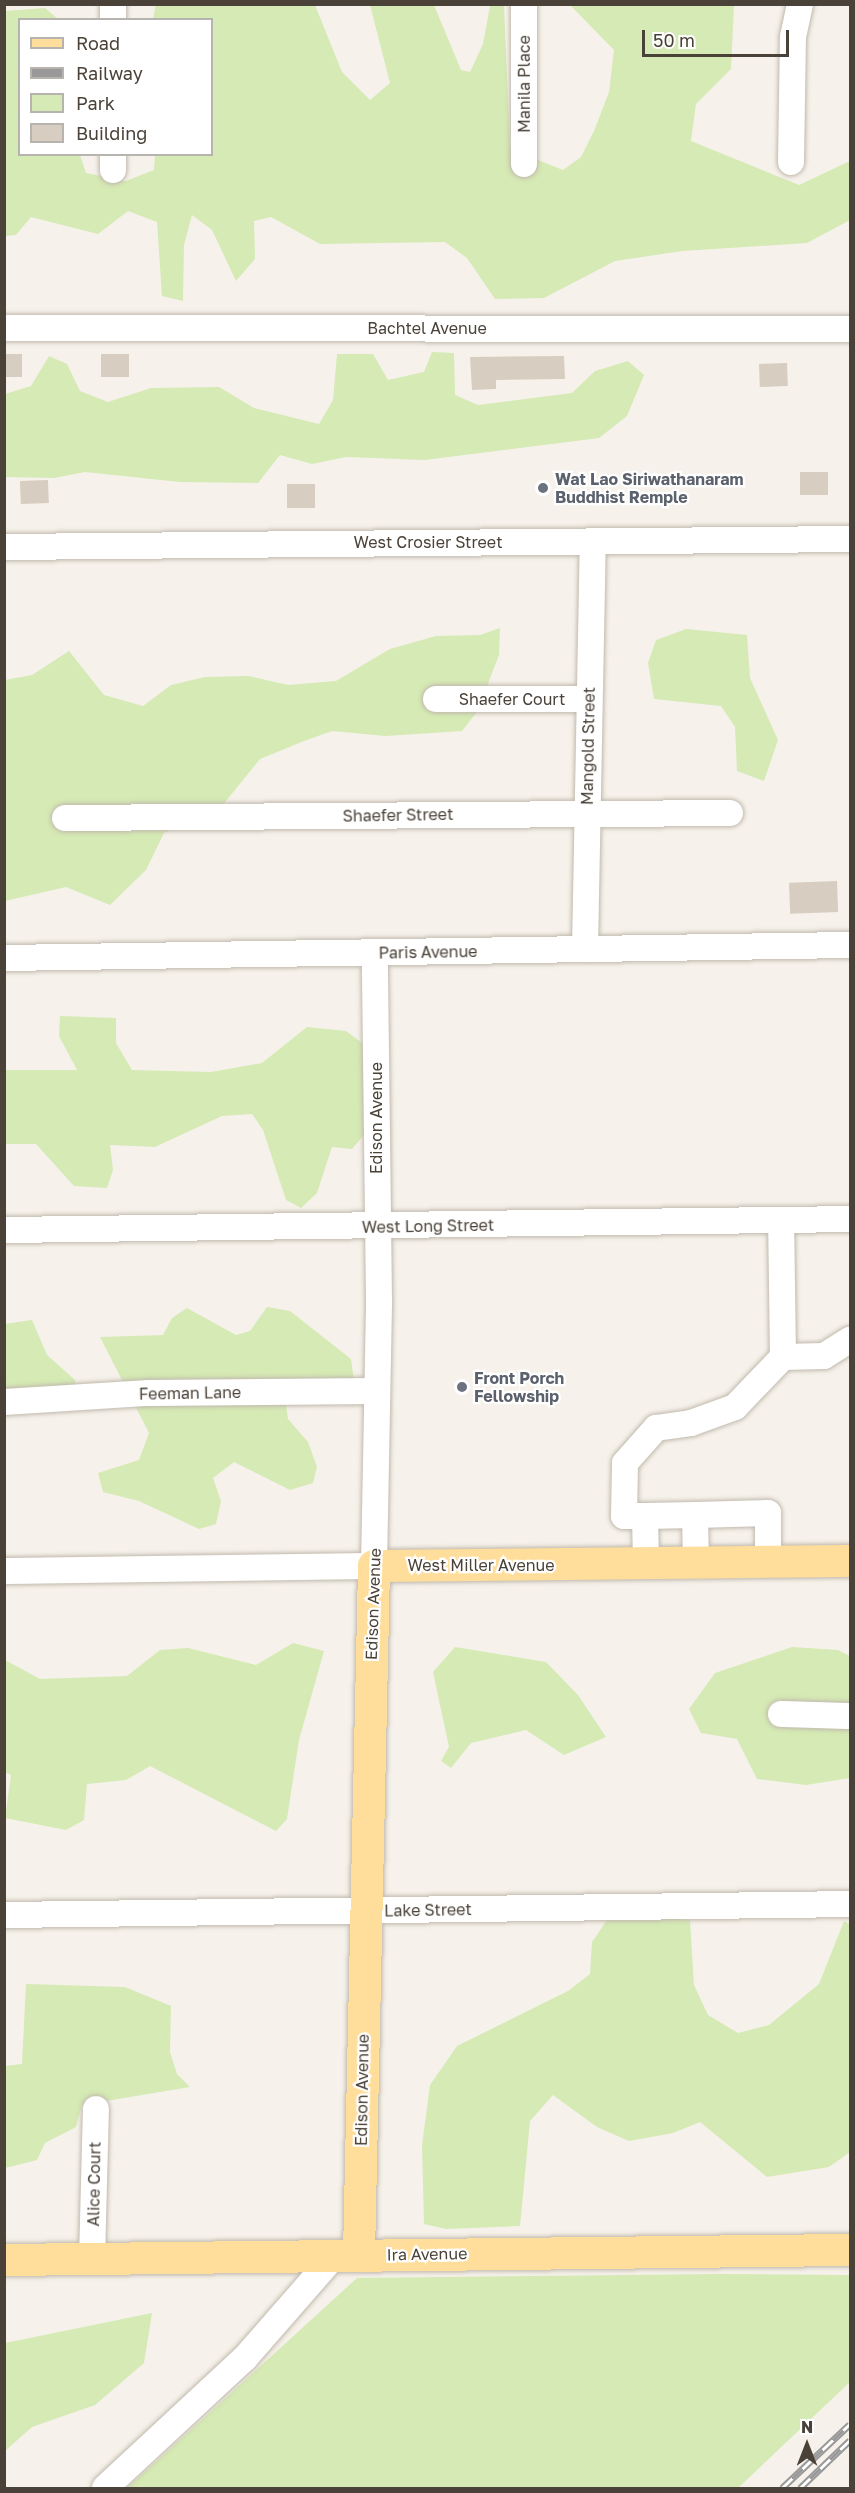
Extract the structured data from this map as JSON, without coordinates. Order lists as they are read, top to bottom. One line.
{"streets":{"main road":["Edison Avenue","West Miller Avenue","Ira Avenue"],"street":["Manila Place","Bachtel Avenue","West Crosier Street","Shaefer Court","Mangold Street","Shaefer Street","Paris Avenue","West Long Street","Feeman Lane","Lake Street","Alice Court"]},"crossings":[["West Crosier Street","Mangold Street"],["Shaefer Court","Mangold Street"],["Mangold Street","Shaefer Street"],["Mangold Street","Paris Avenue"],["Paris Avenue","Edison Avenue"],["Edison Avenue","West Long Street"],["Edison Avenue","Feeman Lane"],["Edison Avenue","West Miller Avenue"],["Edison Avenue","Lake Street"],["Edison Avenue","Ira Avenue"],["Alice Court","Ira Avenue"]],"places":["Wat Lao Siriwathanaram Buddhist Remple","Front Porch Fellowship"],"legend":["Road","Railway","Park","Building"],"scale_bar":"50 m","north":"top"}
